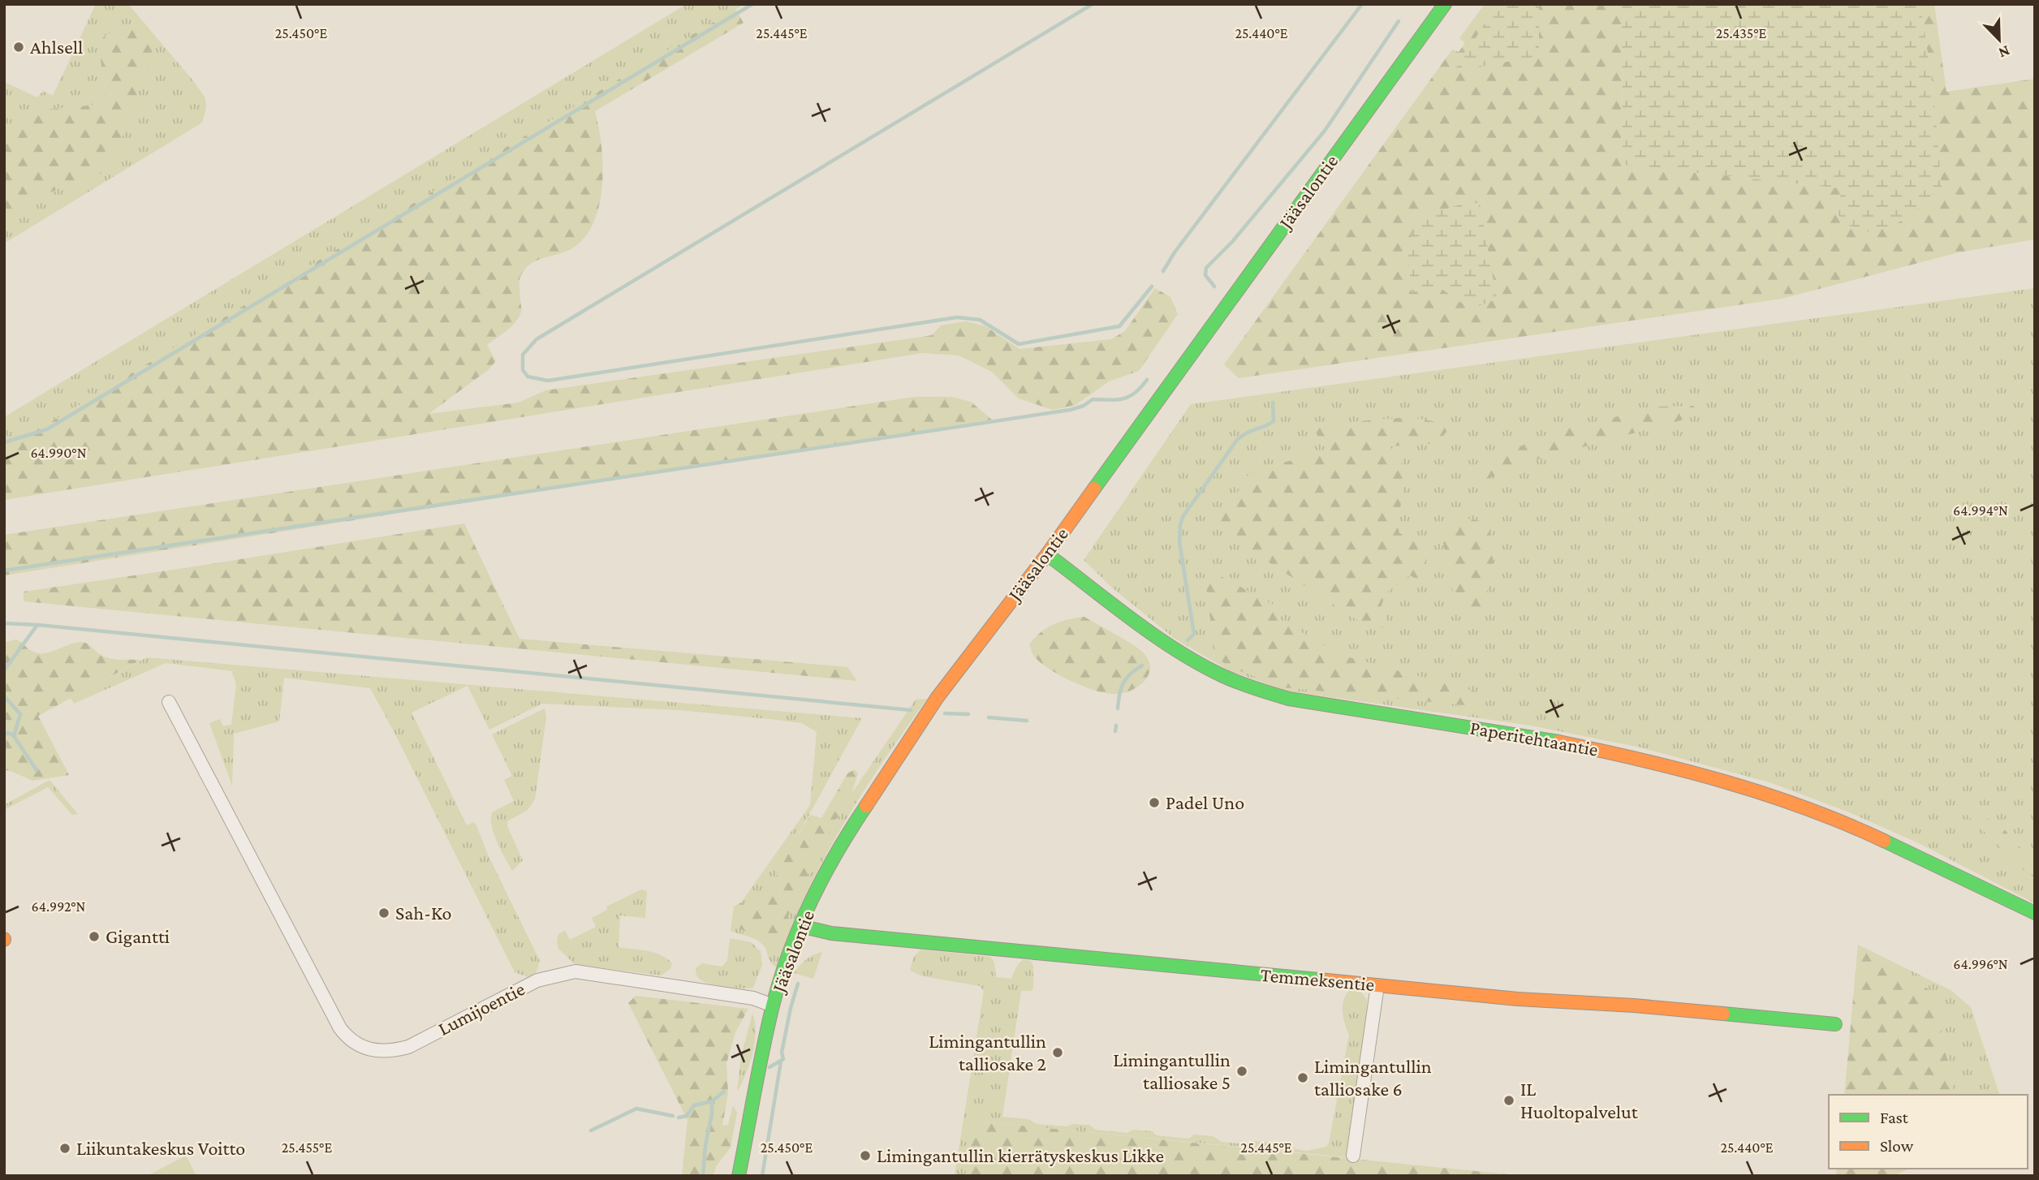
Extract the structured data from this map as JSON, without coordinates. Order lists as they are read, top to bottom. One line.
{"streets":{"street":["Jääsalontie","Paperitehtaantie","Temmeksentie","Lumijoentie"]},"crossings":[["Jääsalontie","Paperitehtaantie"],["Jääsalontie","Temmeksentie"],["Jääsalontie","Lumijoentie"]],"places":["Ahlsell","Padel Uno","Sah-Ko","Gigantti","Limingantullin talliosake 2","Limingantullin talliosake 5","Limingantullin talliosake 6","IL Huoltopalvelut","Liikuntakeskus Voitto","Limingantullin kierrätyskeskus Likke"],"legend":["Fast","Slow"],"north":"bottom right","coordinates":["25.450°E","25.445°E","25.440°E","25.435°E","64.990°N","64.994°N","64.992°N","64.996°N","25.455°E"]}
